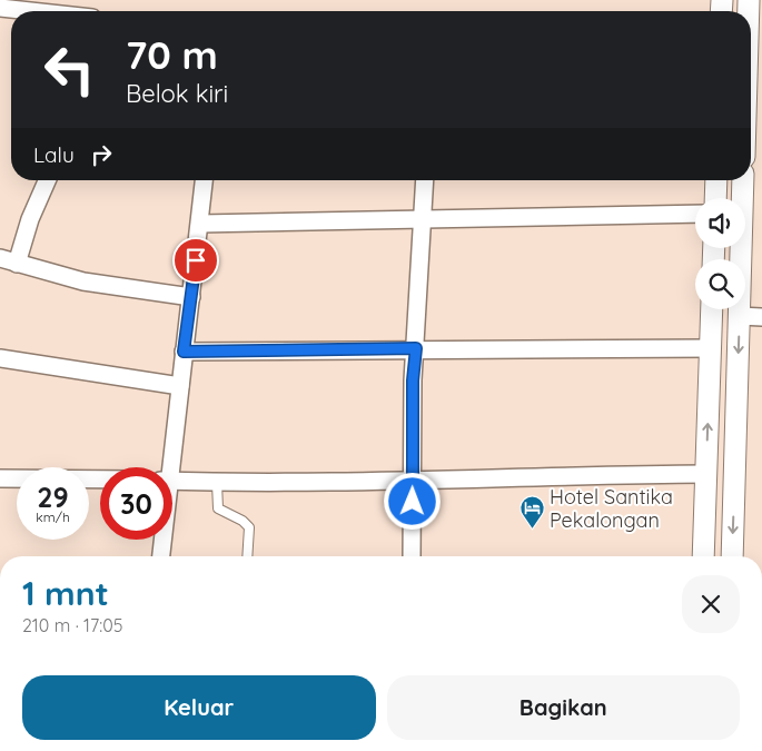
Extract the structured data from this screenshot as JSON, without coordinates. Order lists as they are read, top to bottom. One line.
{"places":{"hotel":["Hotel Santika Pekalongan"]},"page":{"turn":["70 m","Belok kiri"],"then":"Lalu","speed":"29 km/h","limit":"30","heading":["1 mnt","210 m · 17:05"],"buttons":["Keluar","Bagikan"]}}
